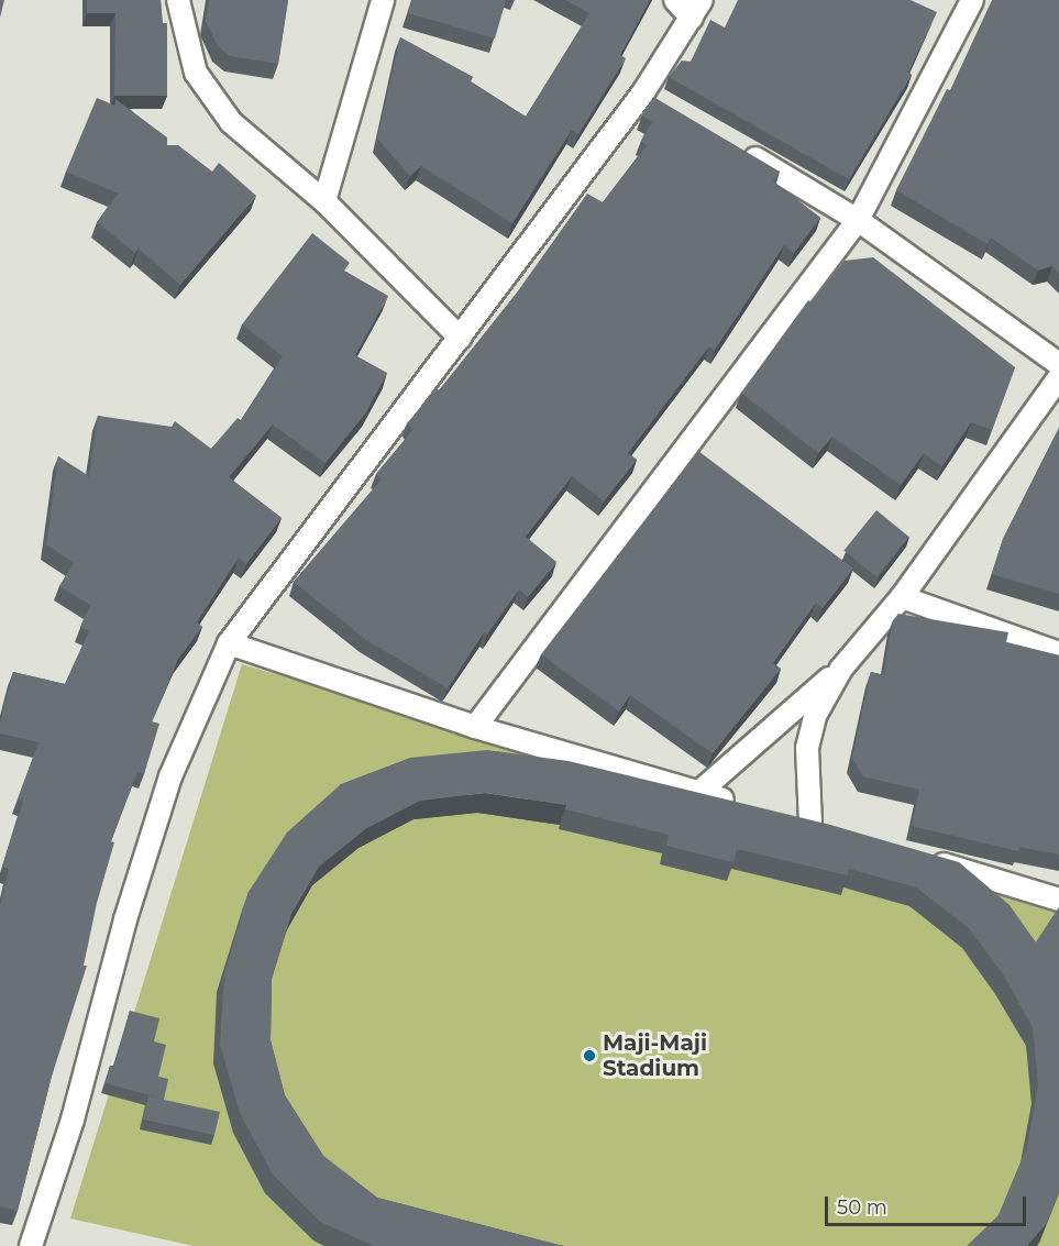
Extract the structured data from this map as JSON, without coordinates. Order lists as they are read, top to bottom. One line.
{"places":["Maji-Maji Stadium"],"scale_bar":"50 m"}
